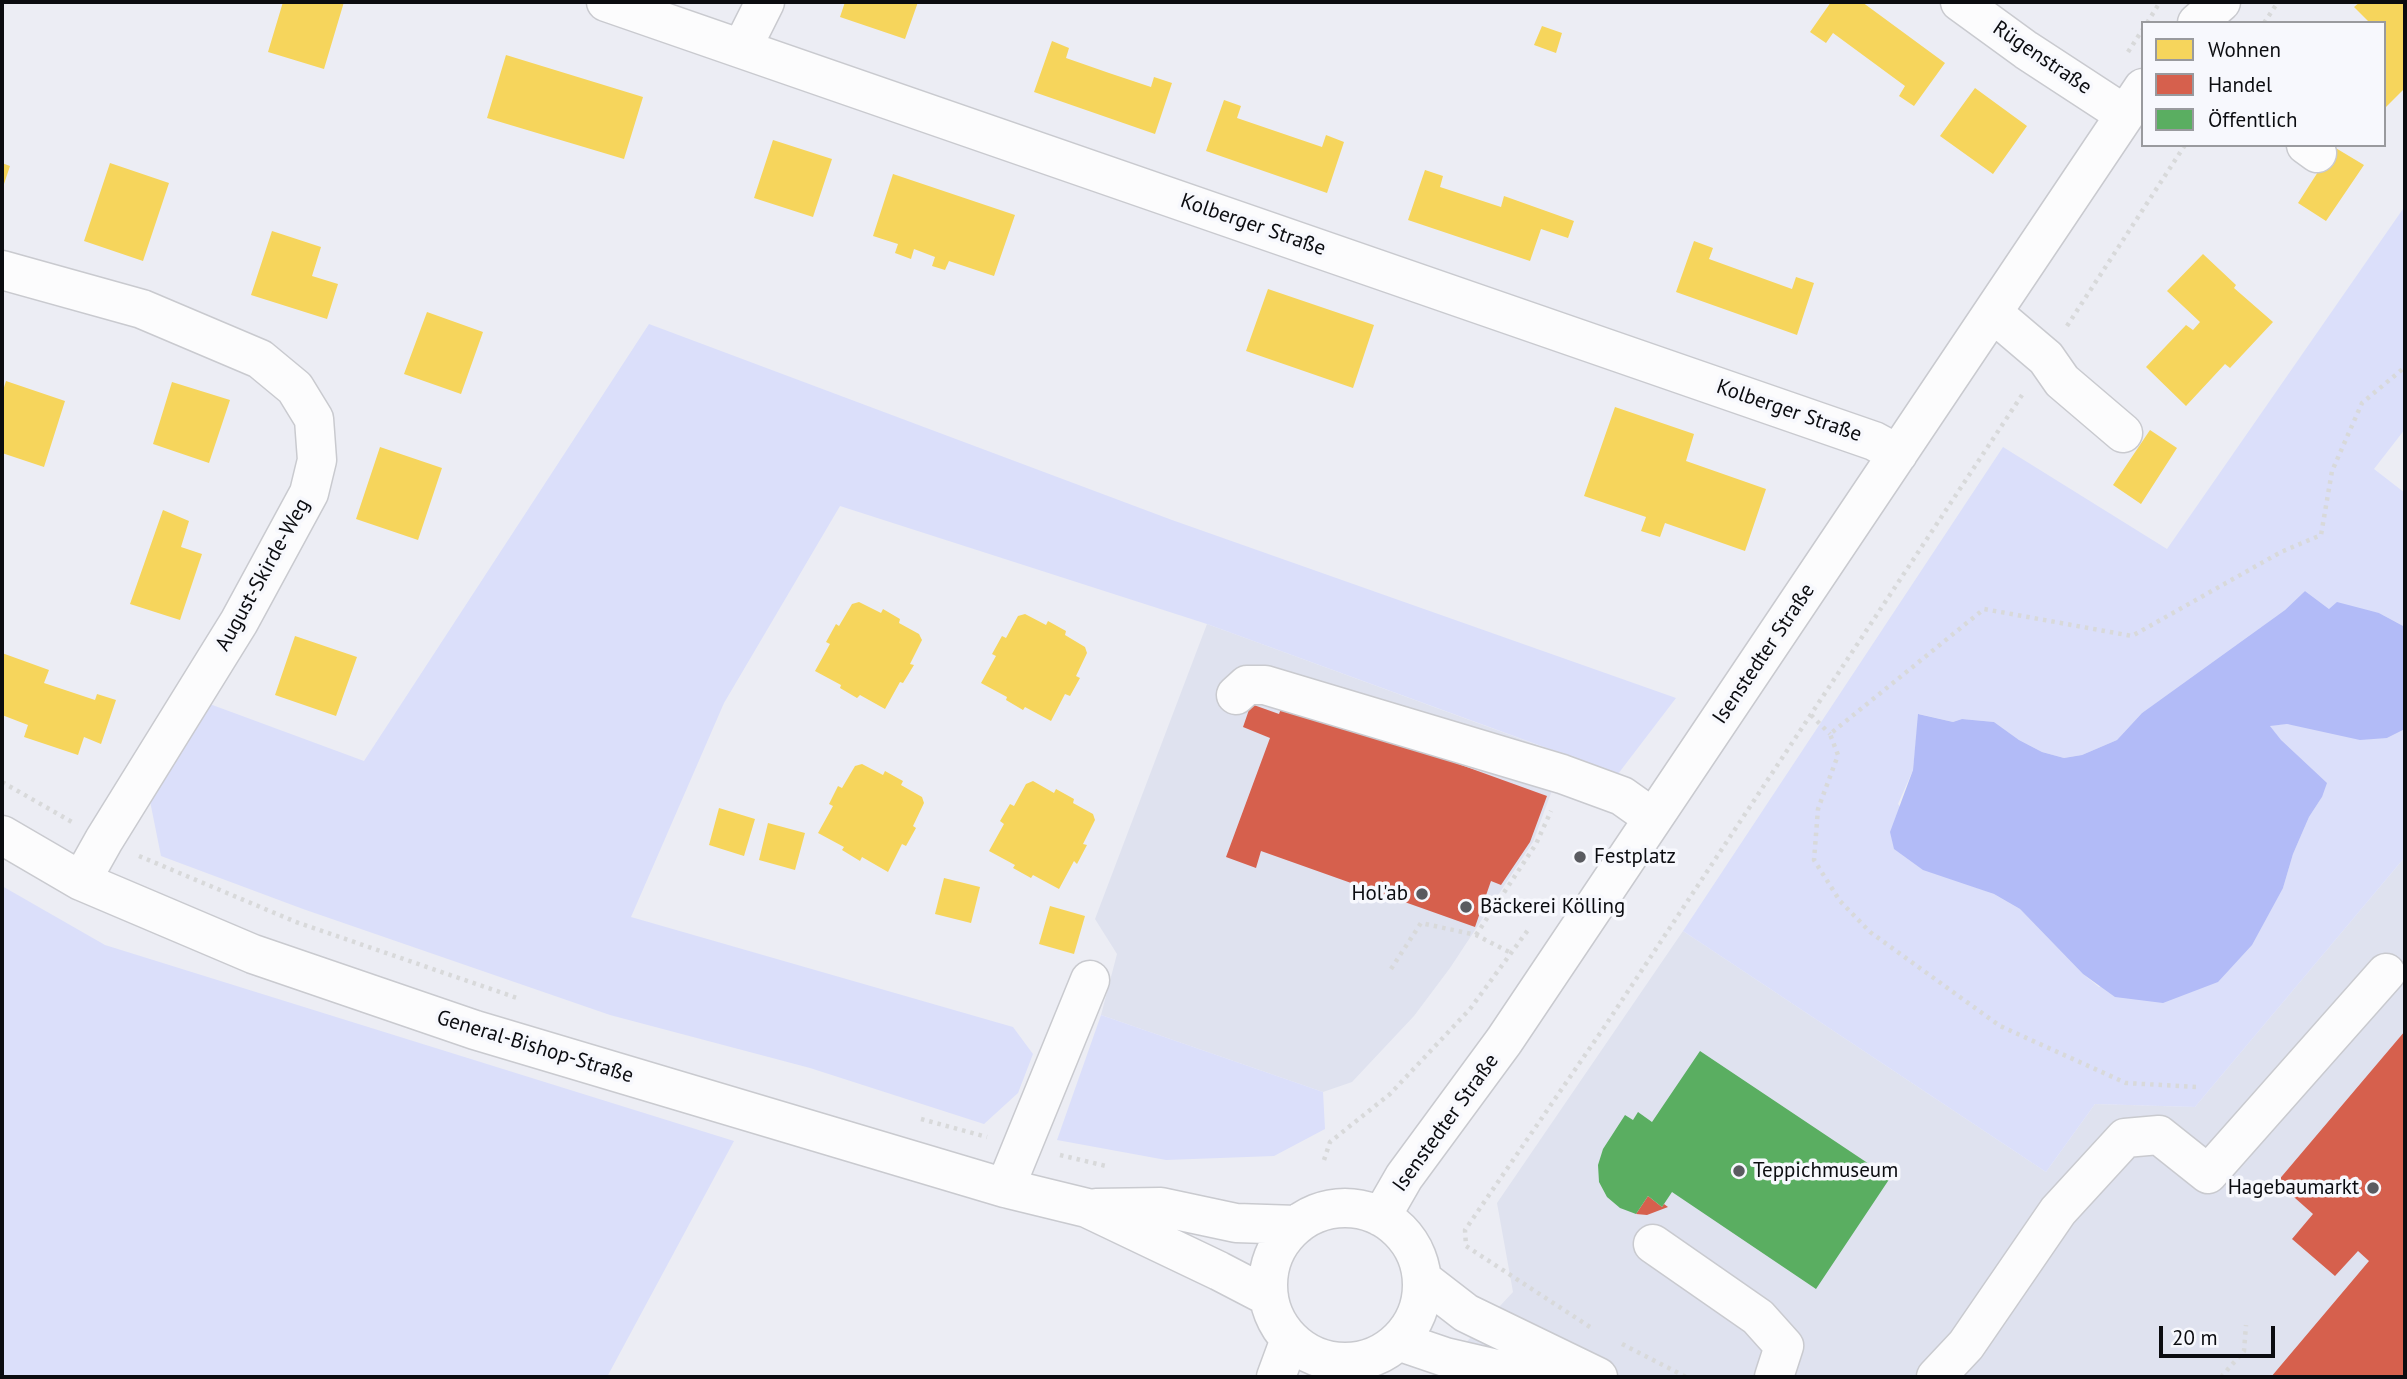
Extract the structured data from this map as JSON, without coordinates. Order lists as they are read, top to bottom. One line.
{"streets":{"street":["Rügenstraße","Kolberger Straße","August-Skirde-Weg","Isenstedter Straße","General-Bishop-Straße"]},"crossings":[["Rügenstraße","Isenstedter Straße"],["Kolberger Straße","Isenstedter Straße"],["August-Skirde-Weg","General-Bishop-Straße"],["Isenstedter Straße","General-Bishop-Straße"]],"places":["Festplatz","Hol'ab","Bäckerei Kölling","Teppichmuseum","Hagebaumarkt"],"legend":["Wohnen","Handel","Öffentlich"],"scale_bar":"20 m"}
